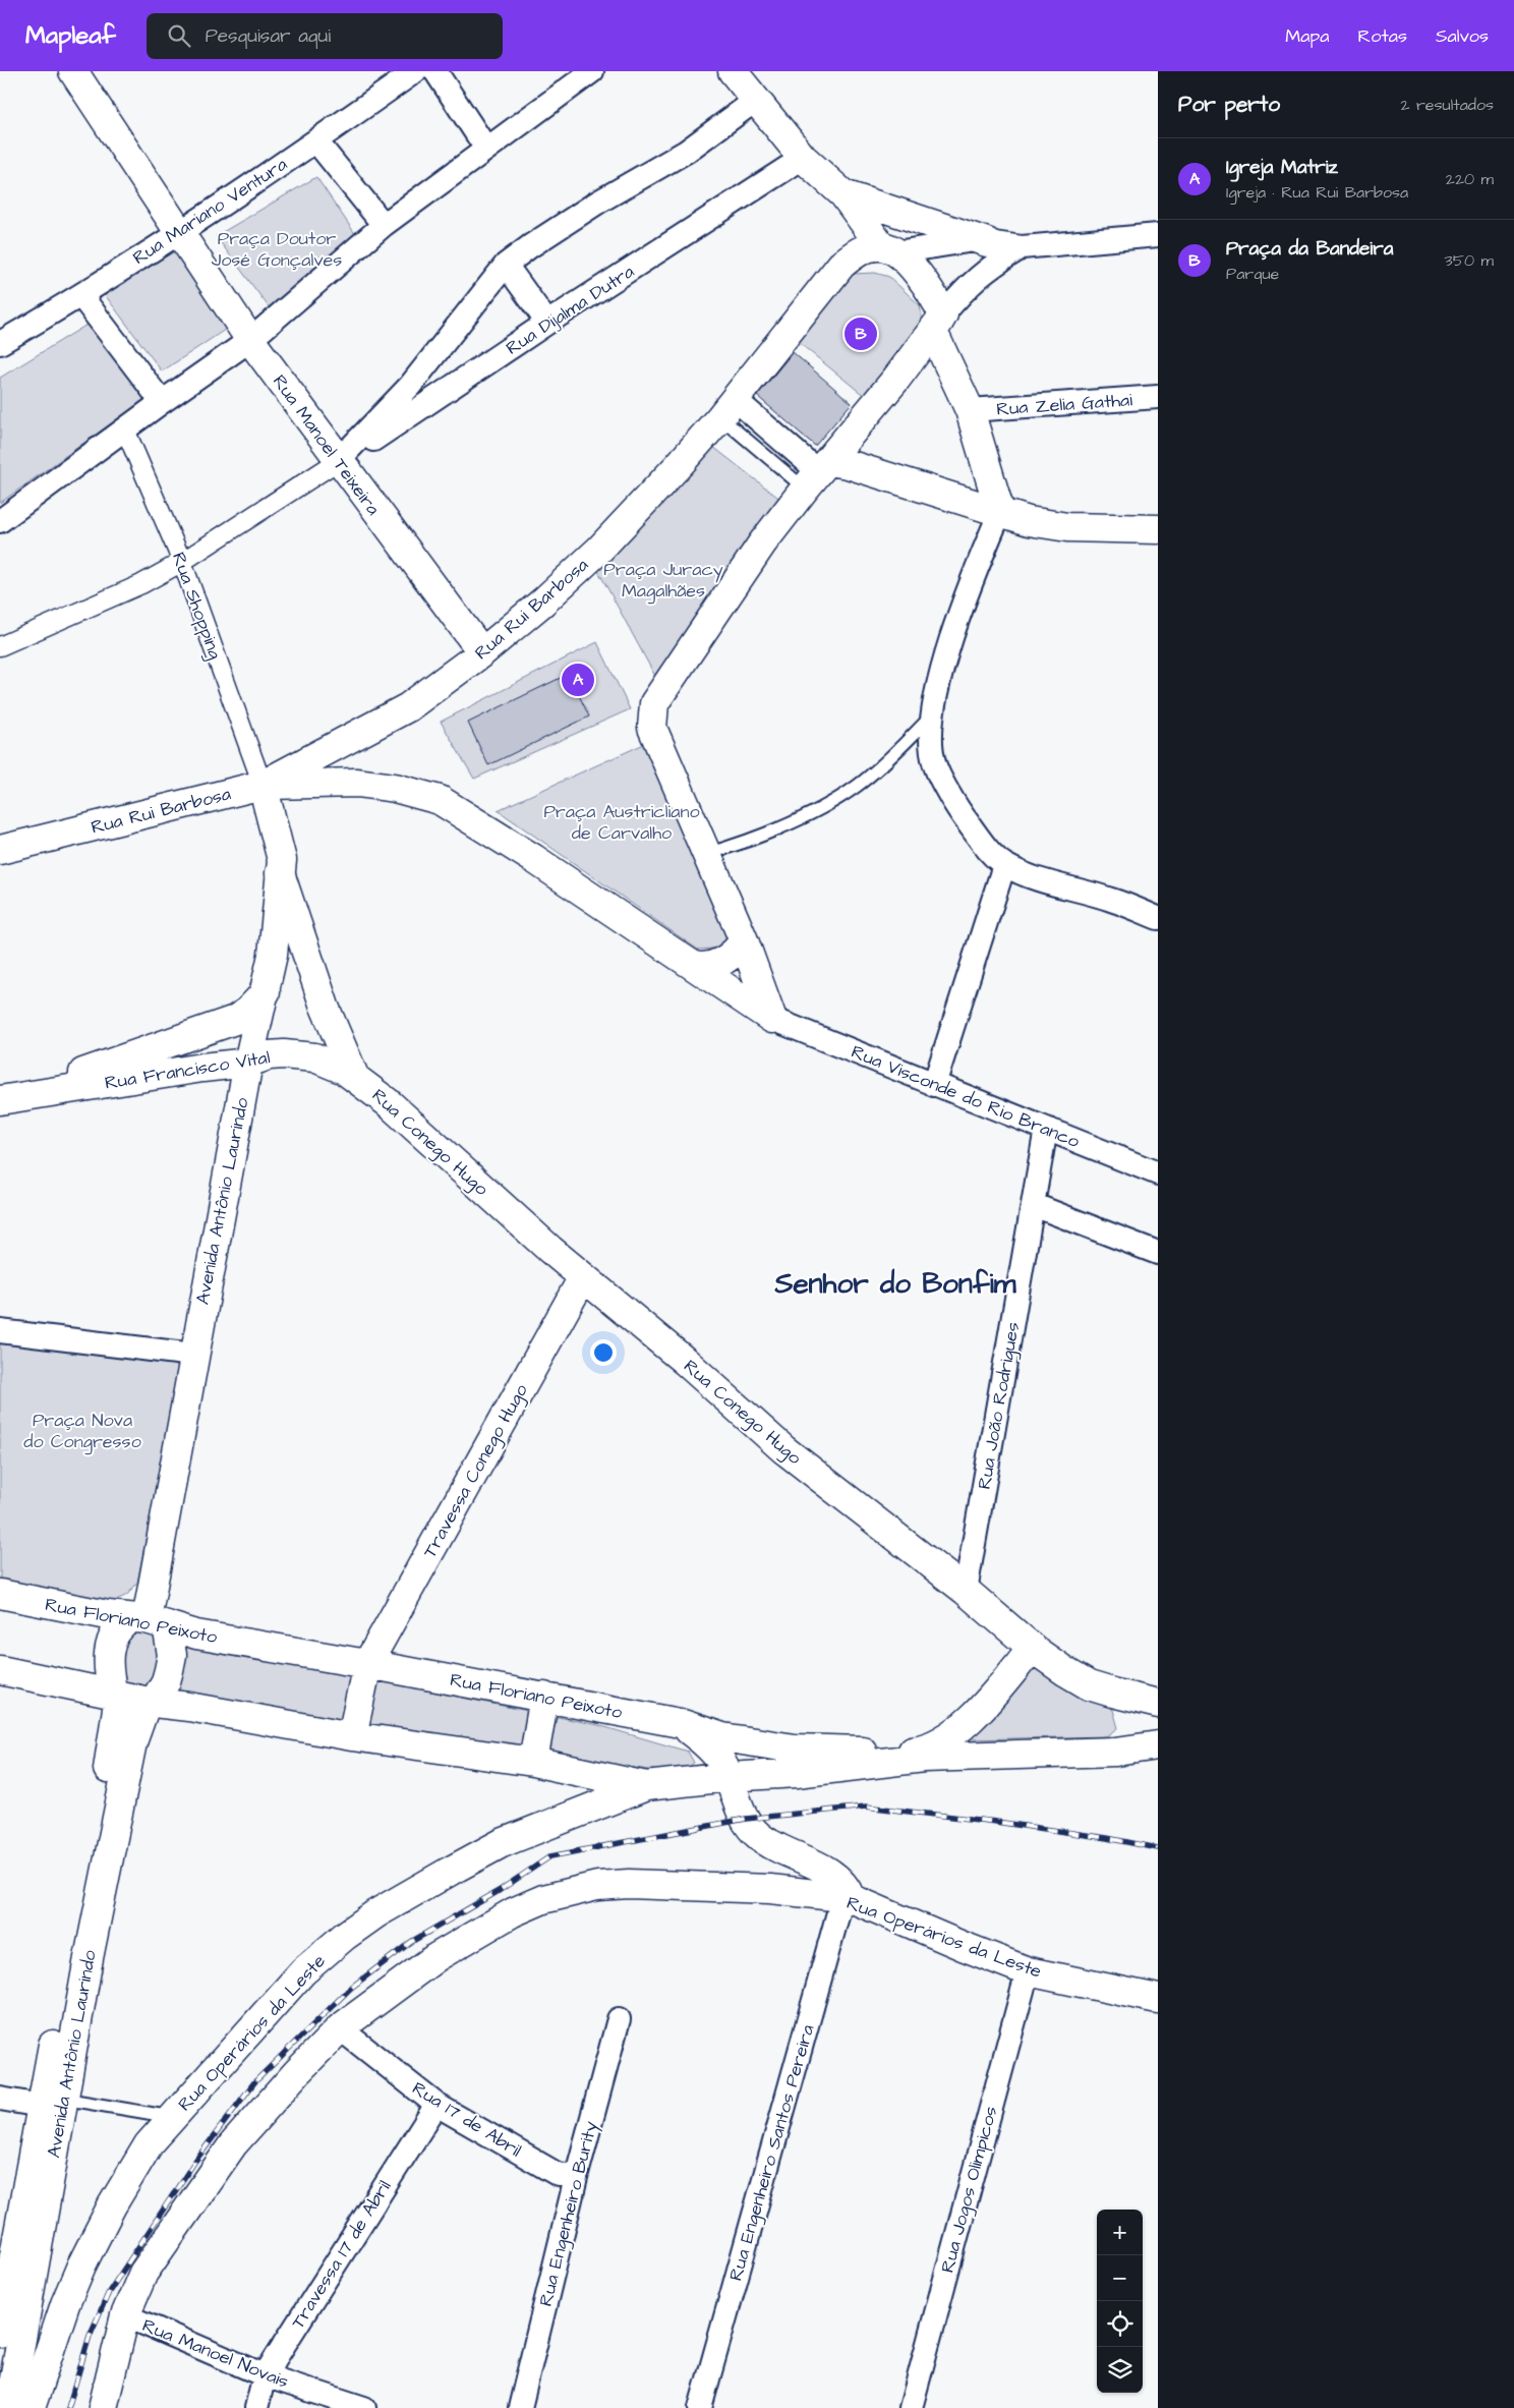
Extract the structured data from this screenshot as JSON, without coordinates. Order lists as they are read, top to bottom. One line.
{"streets":{"street":["Rua Mariano Ventura","Rua Dijalma Dutra","Rua Zelia Gathai","Rua Manoel Teixeira","Rua Shopping","Rua Rui Barbosa","Rua Francisco Vital","Rua Visconde do Rio Branco","Rua Conego Hugo","Avenida Antônio Laurindo","Rua João Rodrigues","Travessa Conego Hugo","Rua Floriano Peixoto","Rua Operários da Leste","Rua 17 de Abril","Rua Engenheiro Santos Pereira","Rua Jogos Olimpicos","Rua Engenheiro Burity","Travessa 17 de Abril","Rua Manoel Novais"]},"crossings":[["Rua Mariano Ventura","Rua Manoel Teixeira"],["Rua Dijalma Dutra","Rua Manoel Teixeira"],["Rua Manoel Teixeira","Rua Rui Barbosa"],["Rua Shopping","Rua Rui Barbosa"],["Rua Shopping","Avenida Antônio Laurindo"],["Rua Rui Barbosa","Avenida Antônio Laurindo"],["Rua Francisco Vital","Rua Conego Hugo"],["Rua Francisco Vital","Avenida Antônio Laurindo"],["Rua Visconde do Rio Branco","Rua João Rodrigues"],["Rua Conego Hugo","Rua João Rodrigues"],["Rua Conego Hugo","Travessa Conego Hugo"],["Rua Conego Hugo","Rua Floriano Peixoto"],["Avenida Antônio Laurindo","Rua Floriano Peixoto"],["Travessa Conego Hugo","Rua Floriano Peixoto"],["Rua Operários da Leste","Rua 17 de Abril"],["Rua Operários da Leste","Rua Engenheiro Santos Pereira"],["Rua Operários da Leste","Rua Jogos Olimpicos"],["Rua Operários da Leste","Rua Manoel Novais"],["Rua 17 de Abril","Rua Engenheiro Burity"],["Rua 17 de Abril","Travessa 17 de Abril"],["Travessa 17 de Abril","Rua Manoel Novais"]],"districts":["Senhor do Bonfim"],"parks":["Praça Doutor José Gonçalves","Praça Juracy Magalhães","Praça Austricliano de Carvalho","Praça Nova do Congresso"],"page":{"header":"Mapleaf","search":"Pesquisar aqui","nav":["Mapa","Rotas","Salvos"],"heading":["Por perto","2 resultados"],"list":[{"mark":"A","name":"Igreja Matriz","note":"Igreja · Rua Rui Barbosa","value":"220 m"},{"mark":"B","name":"Praça da Bandeira","note":"Parque","value":"350 m"}],"pins":["B","A"],"map_buttons":["+","−"]}}
